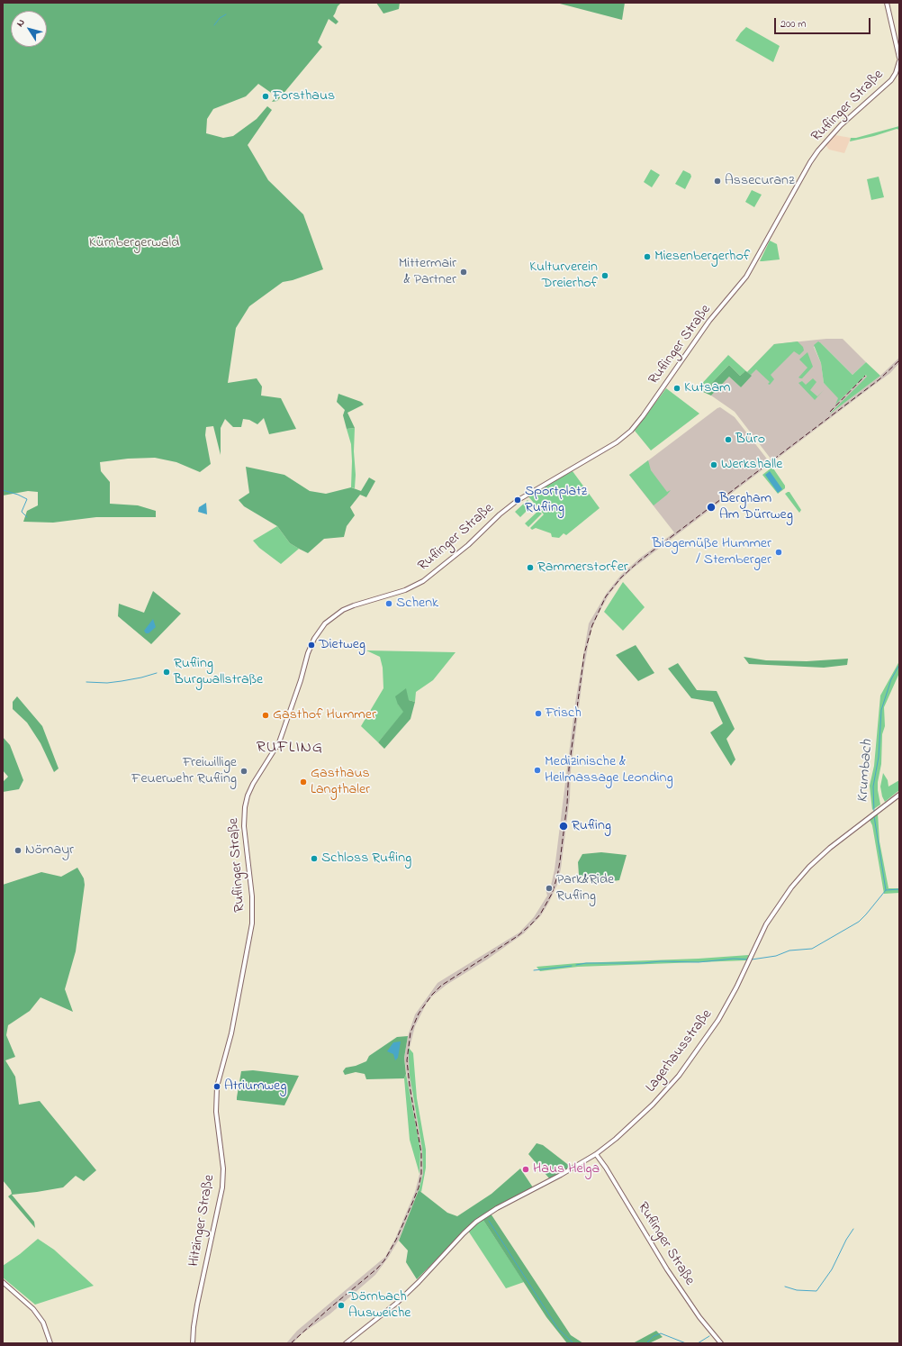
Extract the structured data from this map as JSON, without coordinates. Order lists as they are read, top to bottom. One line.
{"streets":{"street":["Ruflinger Straße","Lagerhausstraße","Hitzinger Straße"]},"crossings":[["Ruflinger Straße","Lagerhausstraße"],["Ruflinger Straße","Hitzinger Straße"]],"districts":["RUFLING"],"water":["Krumbach"],"parks":["Kürnbergerwald"],"places":["Forsthaus","Assecuranz","Miesenbergerhof","Mittermair & Partner","Kulturverein Dreierhof","Kutsam","Büro","Werkshalle","Sportplatz Rufling","Bergham Am Dürrweg","Biogemüße Hummer / Stemberger","Rammerstorfer","Schenk","Dietweg","Rufling Burgwallstraße","Frisch","Gasthof Hummer","Medizinische & Heilmassage Leonding","Freiwillige Feuerwehr Rufling","Gasthaus Langthaler","Rufling","Nömayr","Schloss Rufling","Park&Ride Rufling","Atriumweg","Haus Helga","Dörnbach Ausweiche"],"scale_bar":"200 m","north":"top left"}
